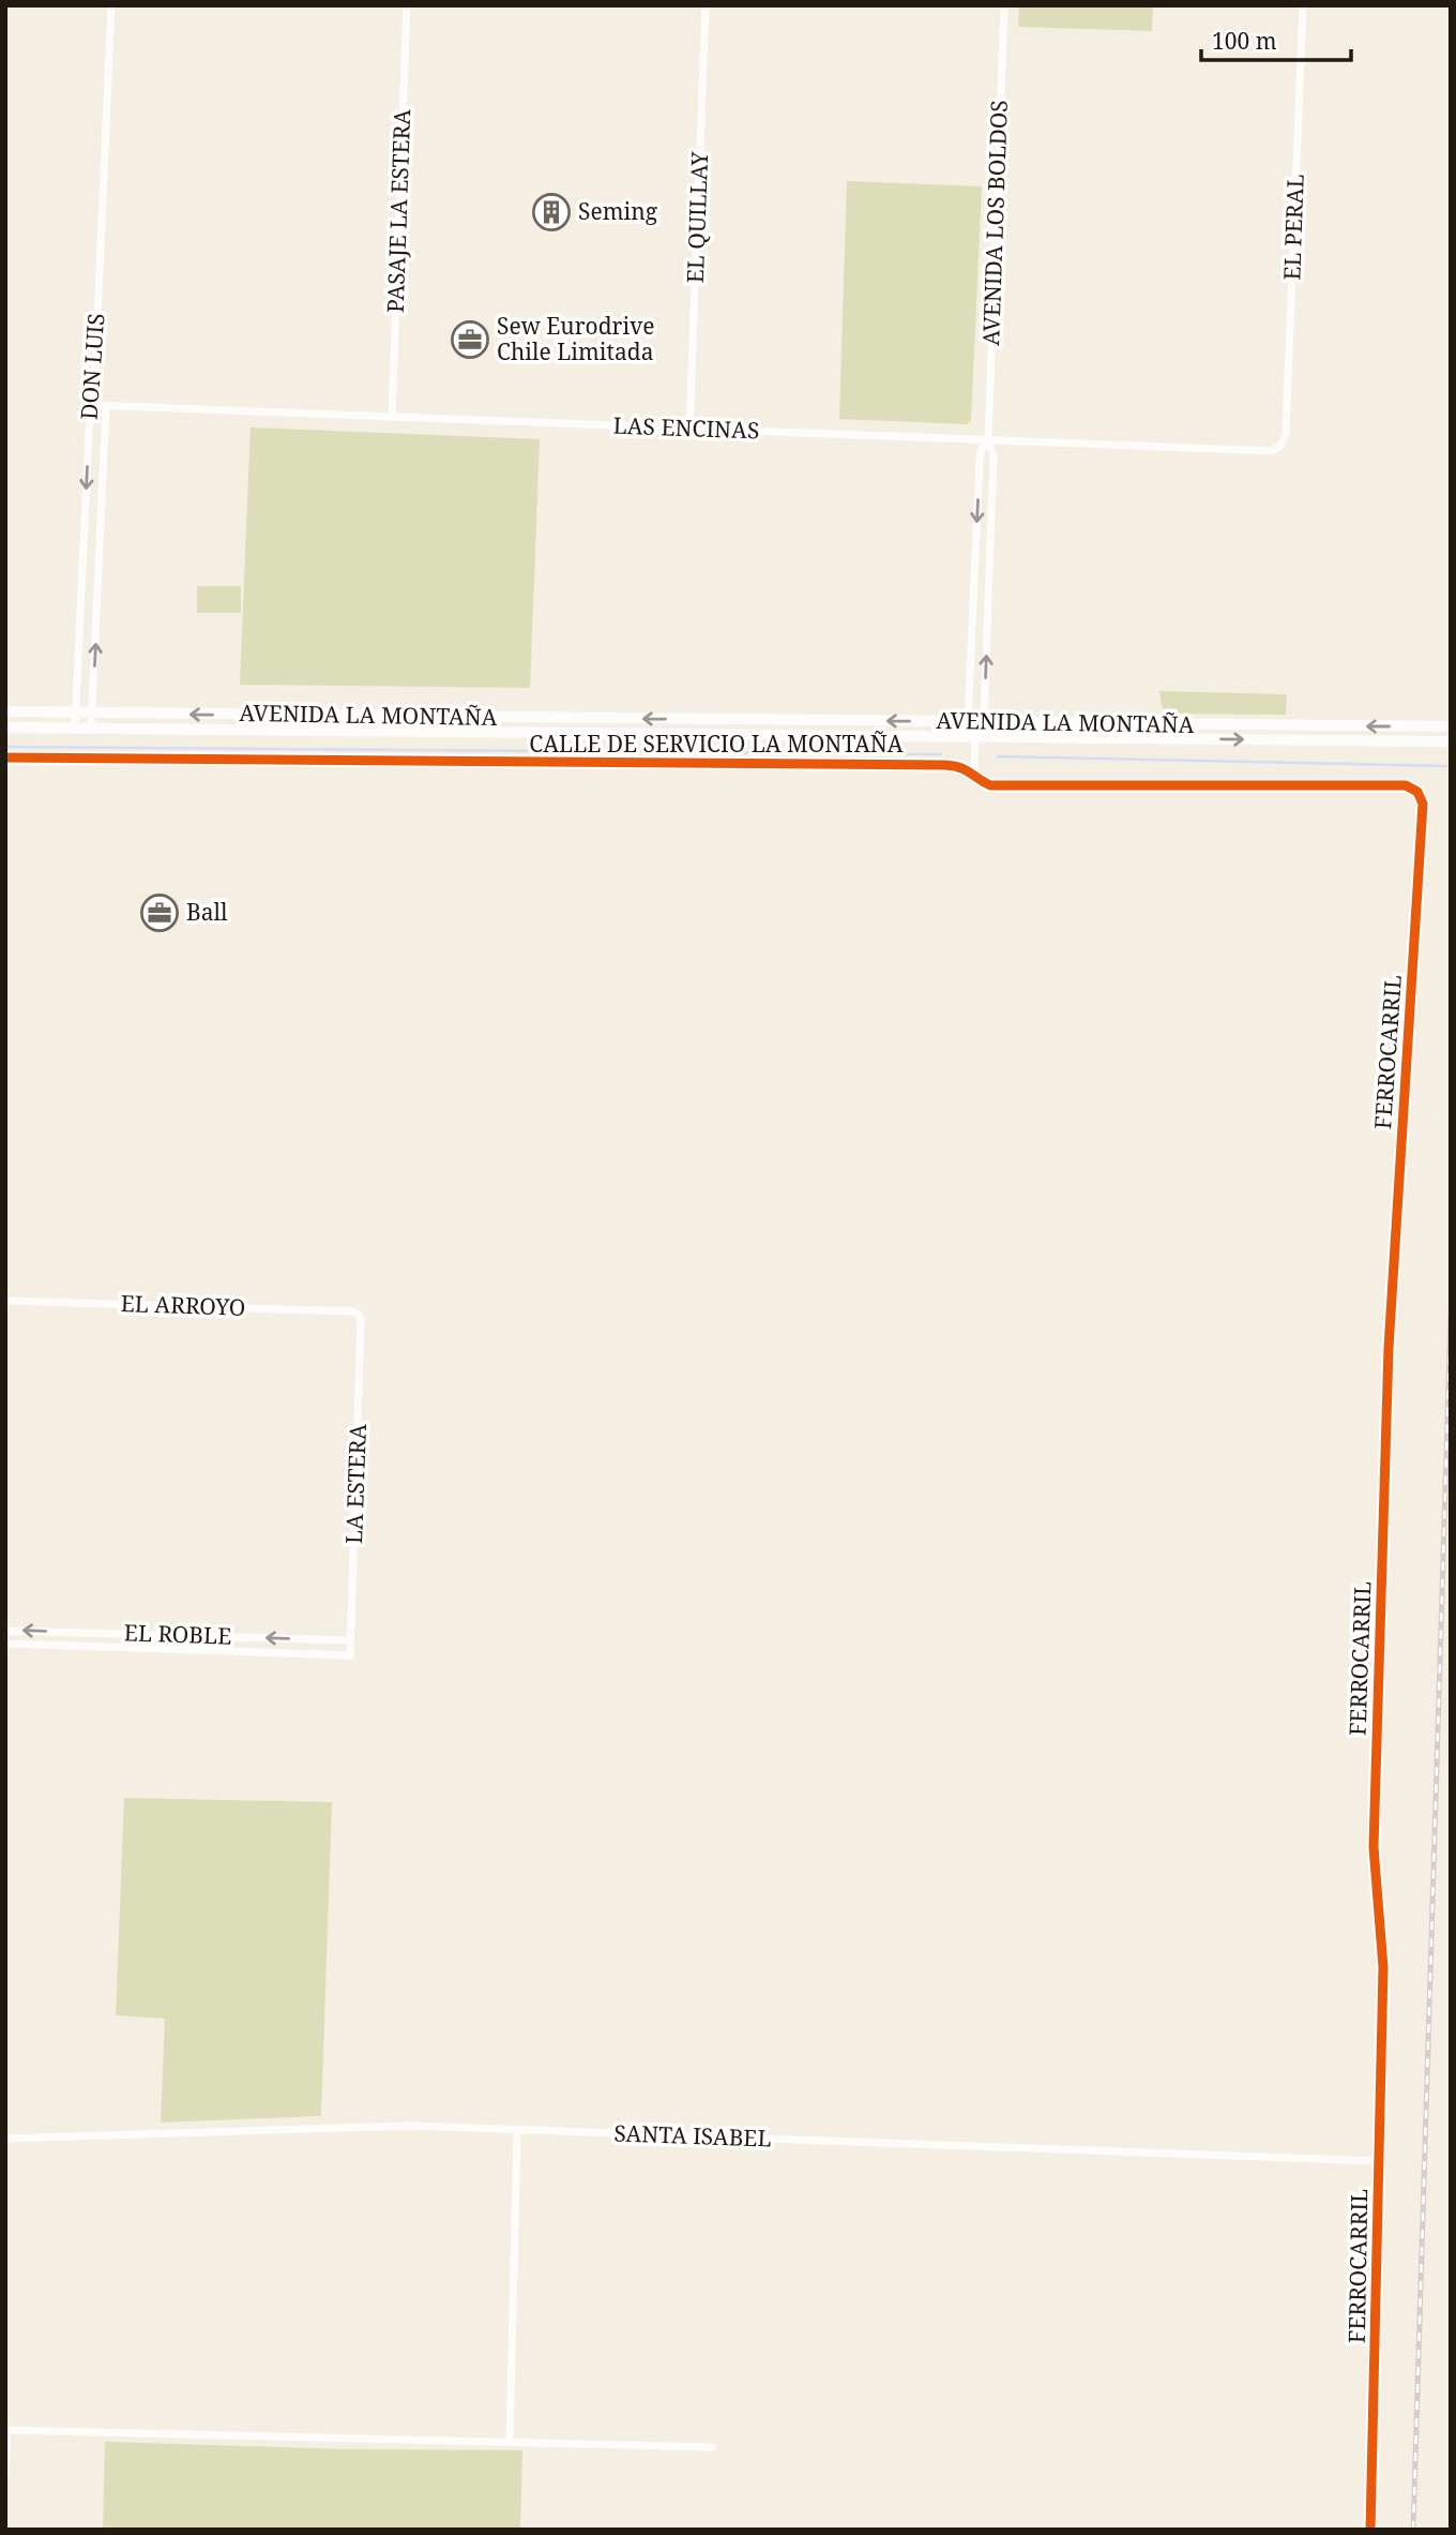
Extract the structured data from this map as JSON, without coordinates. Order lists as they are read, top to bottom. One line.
{"streets":{"main road":["AVENIDA LA MONTAÑA"],"street":["PASAJE LA ESTERA","EL QUILLAY","AVENIDA LOS BOLDOS","EL PERAL","DON LUIS","LAS ENCINAS","CALLE DE SERVICIO LA MONTAÑA","FERROCARRIL","EL ARROYO","LA ESTERA","EL ROBLE","SANTA ISABEL"]},"crossings":[["PASAJE LA ESTERA","LAS ENCINAS"],["EL QUILLAY","LAS ENCINAS"],["AVENIDA LOS BOLDOS","LAS ENCINAS"],["AVENIDA LOS BOLDOS","AVENIDA LA MONTAÑA"],["AVENIDA LOS BOLDOS","CALLE DE SERVICIO LA MONTAÑA"],["EL PERAL","LAS ENCINAS"],["DON LUIS","LAS ENCINAS"],["DON LUIS","AVENIDA LA MONTAÑA"],["CALLE DE SERVICIO LA MONTAÑA","FERROCARRIL"],["FERROCARRIL","SANTA ISABEL"],["EL ARROYO","LA ESTERA"],["LA ESTERA","EL ROBLE"]],"places":{"building":["Seming"],"office":["Sew Eurodrive Chile Limitada","Ball"]},"scale_bar":"100 m"}
